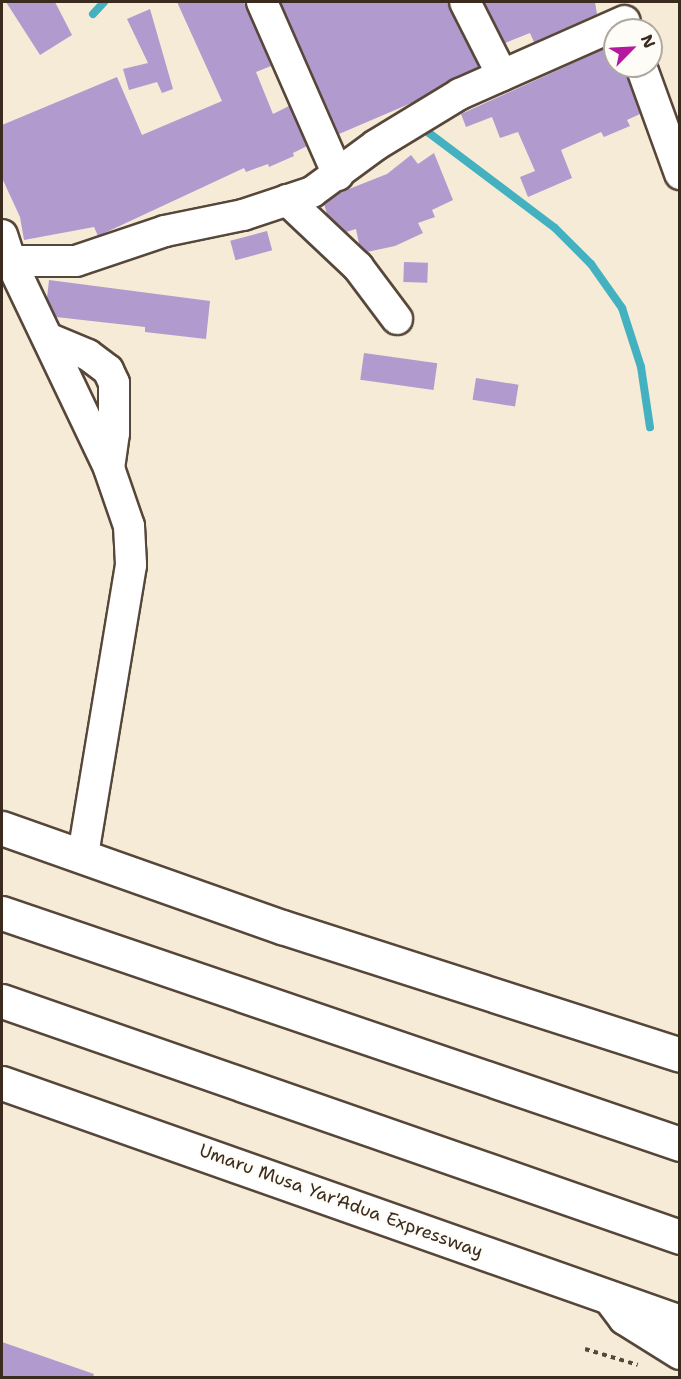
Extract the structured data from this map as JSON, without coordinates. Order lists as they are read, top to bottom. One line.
{"streets":{"highway":["Umaru Musa Yar'Adua Expressway"]},"north":"top right"}
